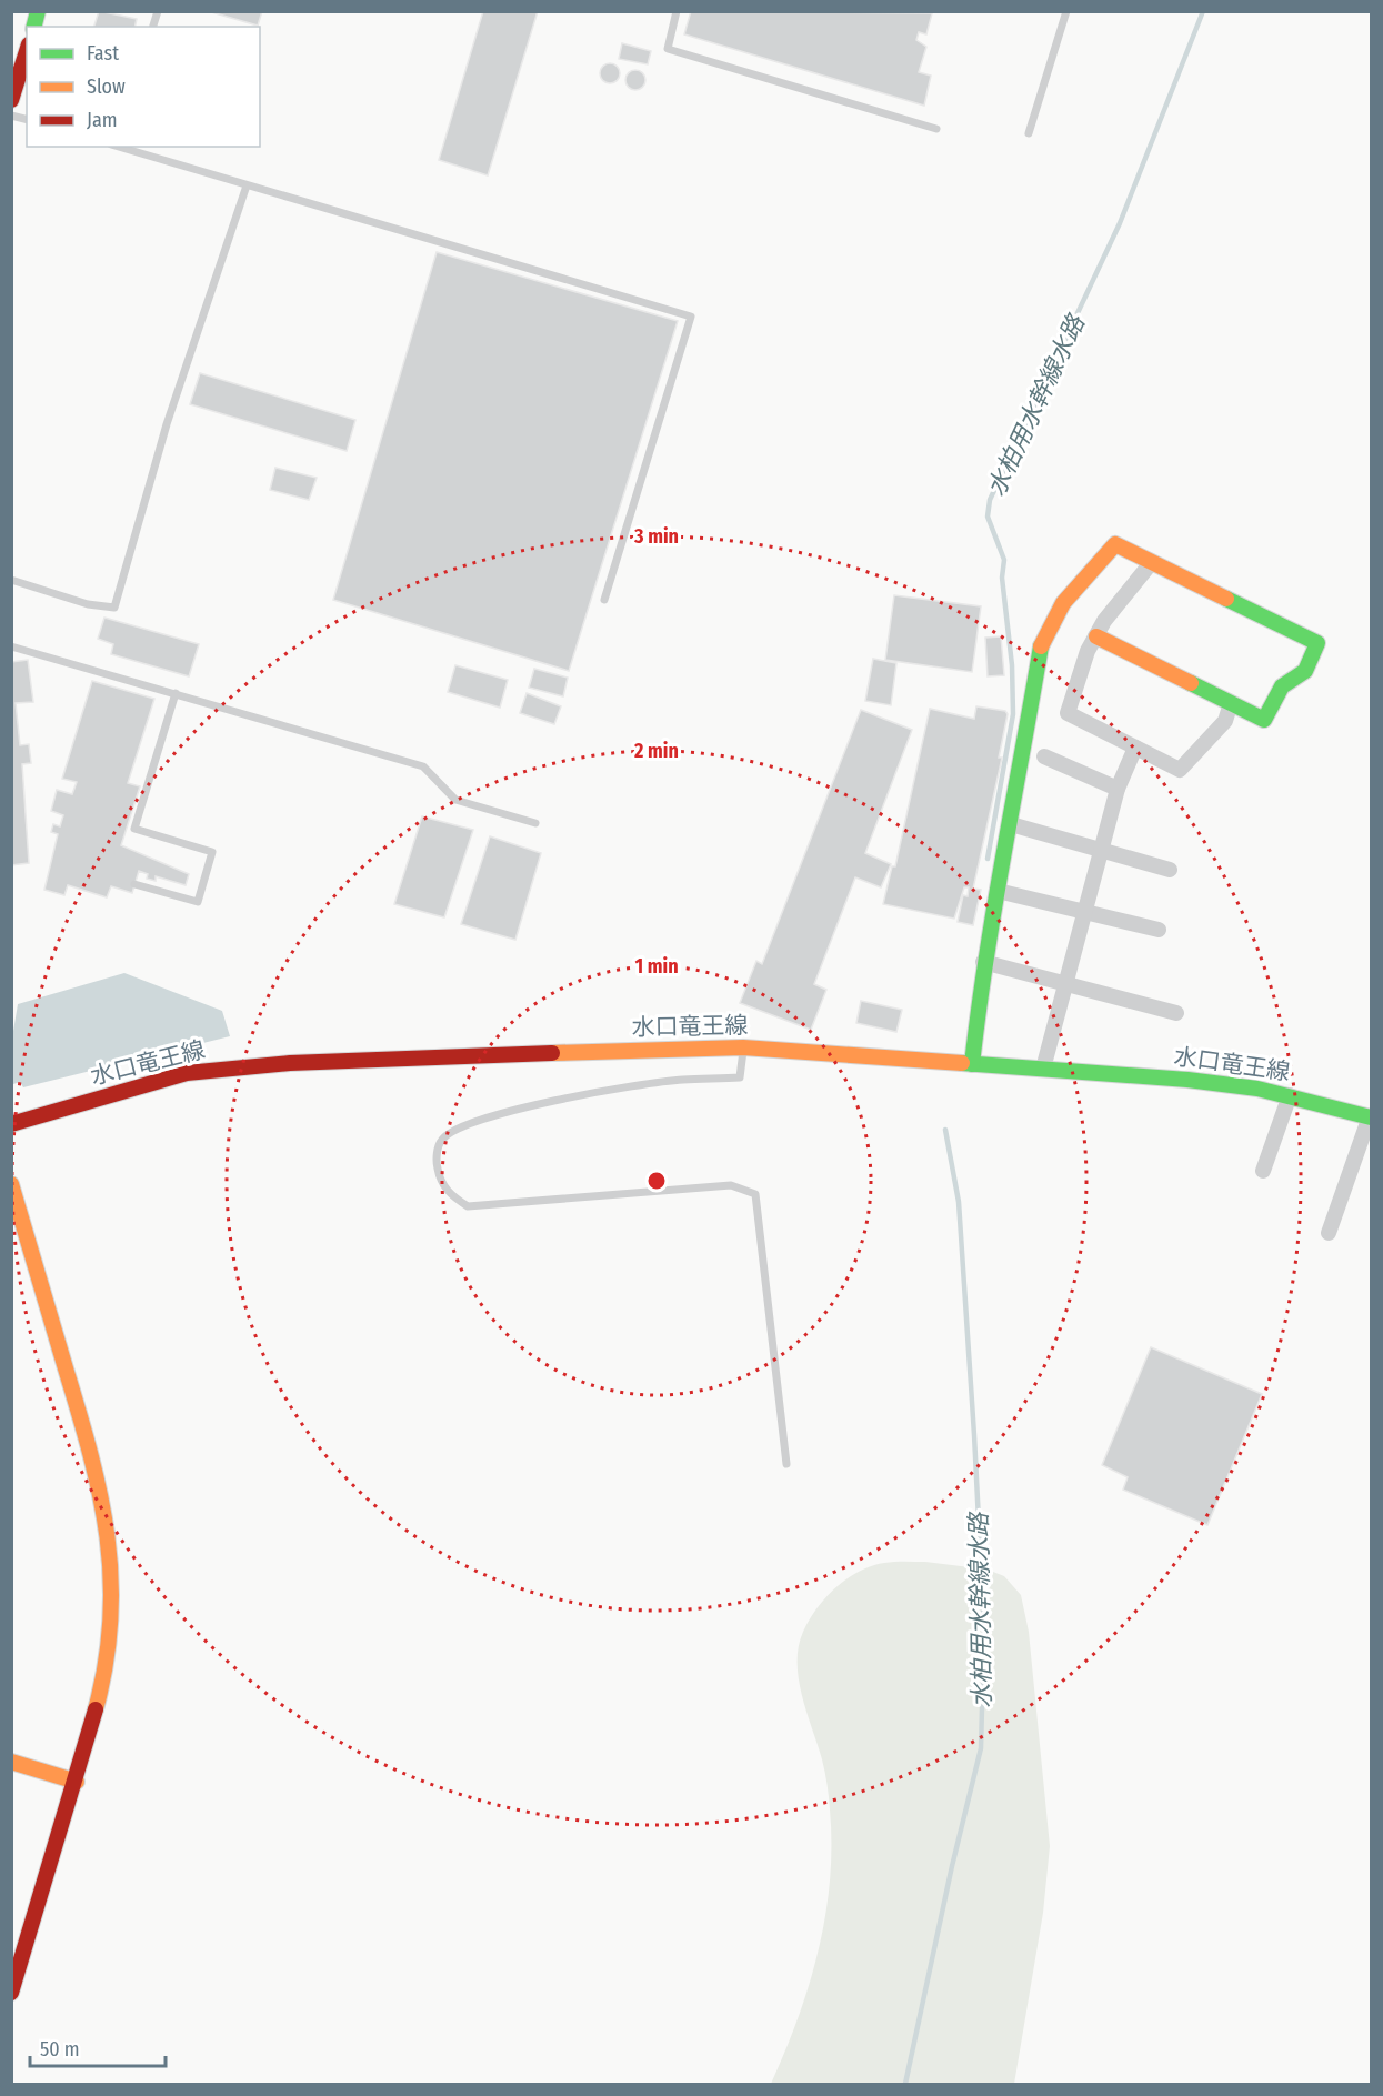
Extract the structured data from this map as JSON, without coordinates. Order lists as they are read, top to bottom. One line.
{"streets":{"street":["水口竜王線"]},"water":["水柏用水幹線水路"],"legend":["Fast","Slow","Jam"],"scale_bar":"50 m","rings":["3 min","2 min","1 min"]}
